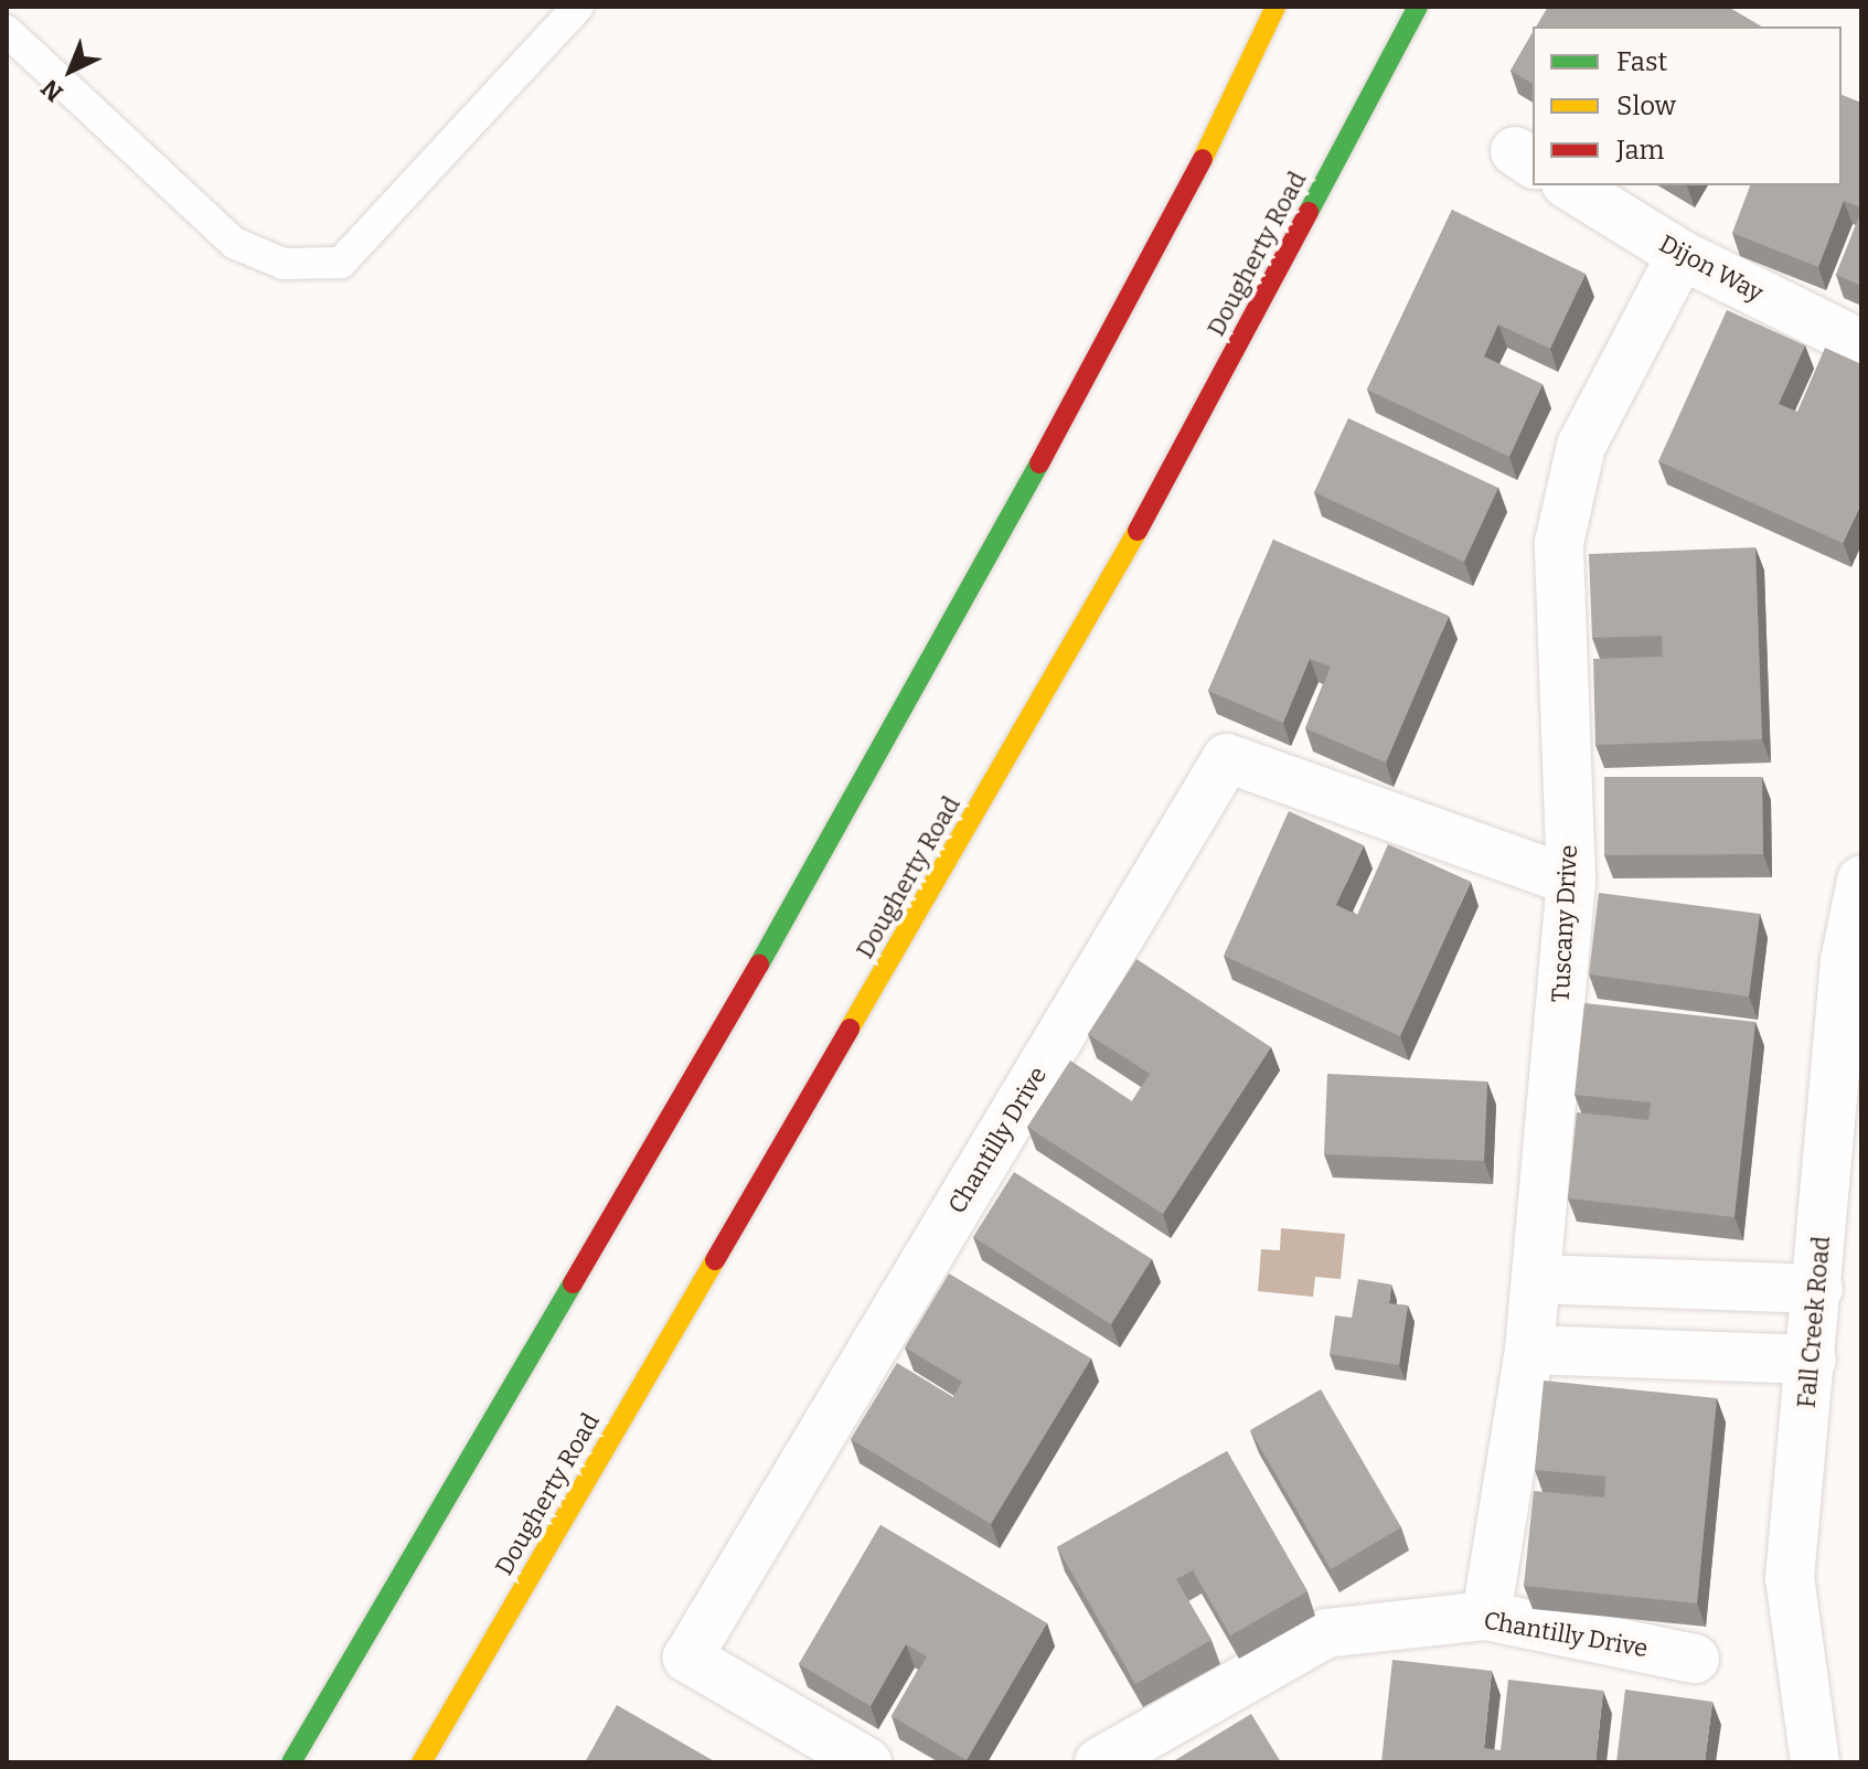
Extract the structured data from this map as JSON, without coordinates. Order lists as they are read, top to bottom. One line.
{"streets":{"main road":["Dougherty Road"],"street":["Dijon Way","Tuscany Drive","Chantilly Drive","Fall Creek Road"]},"crossings":[["Dijon Way","Tuscany Drive"],["Tuscany Drive","Chantilly Drive"]],"legend":["Fast","Slow","Jam"],"north":"bottom left"}
